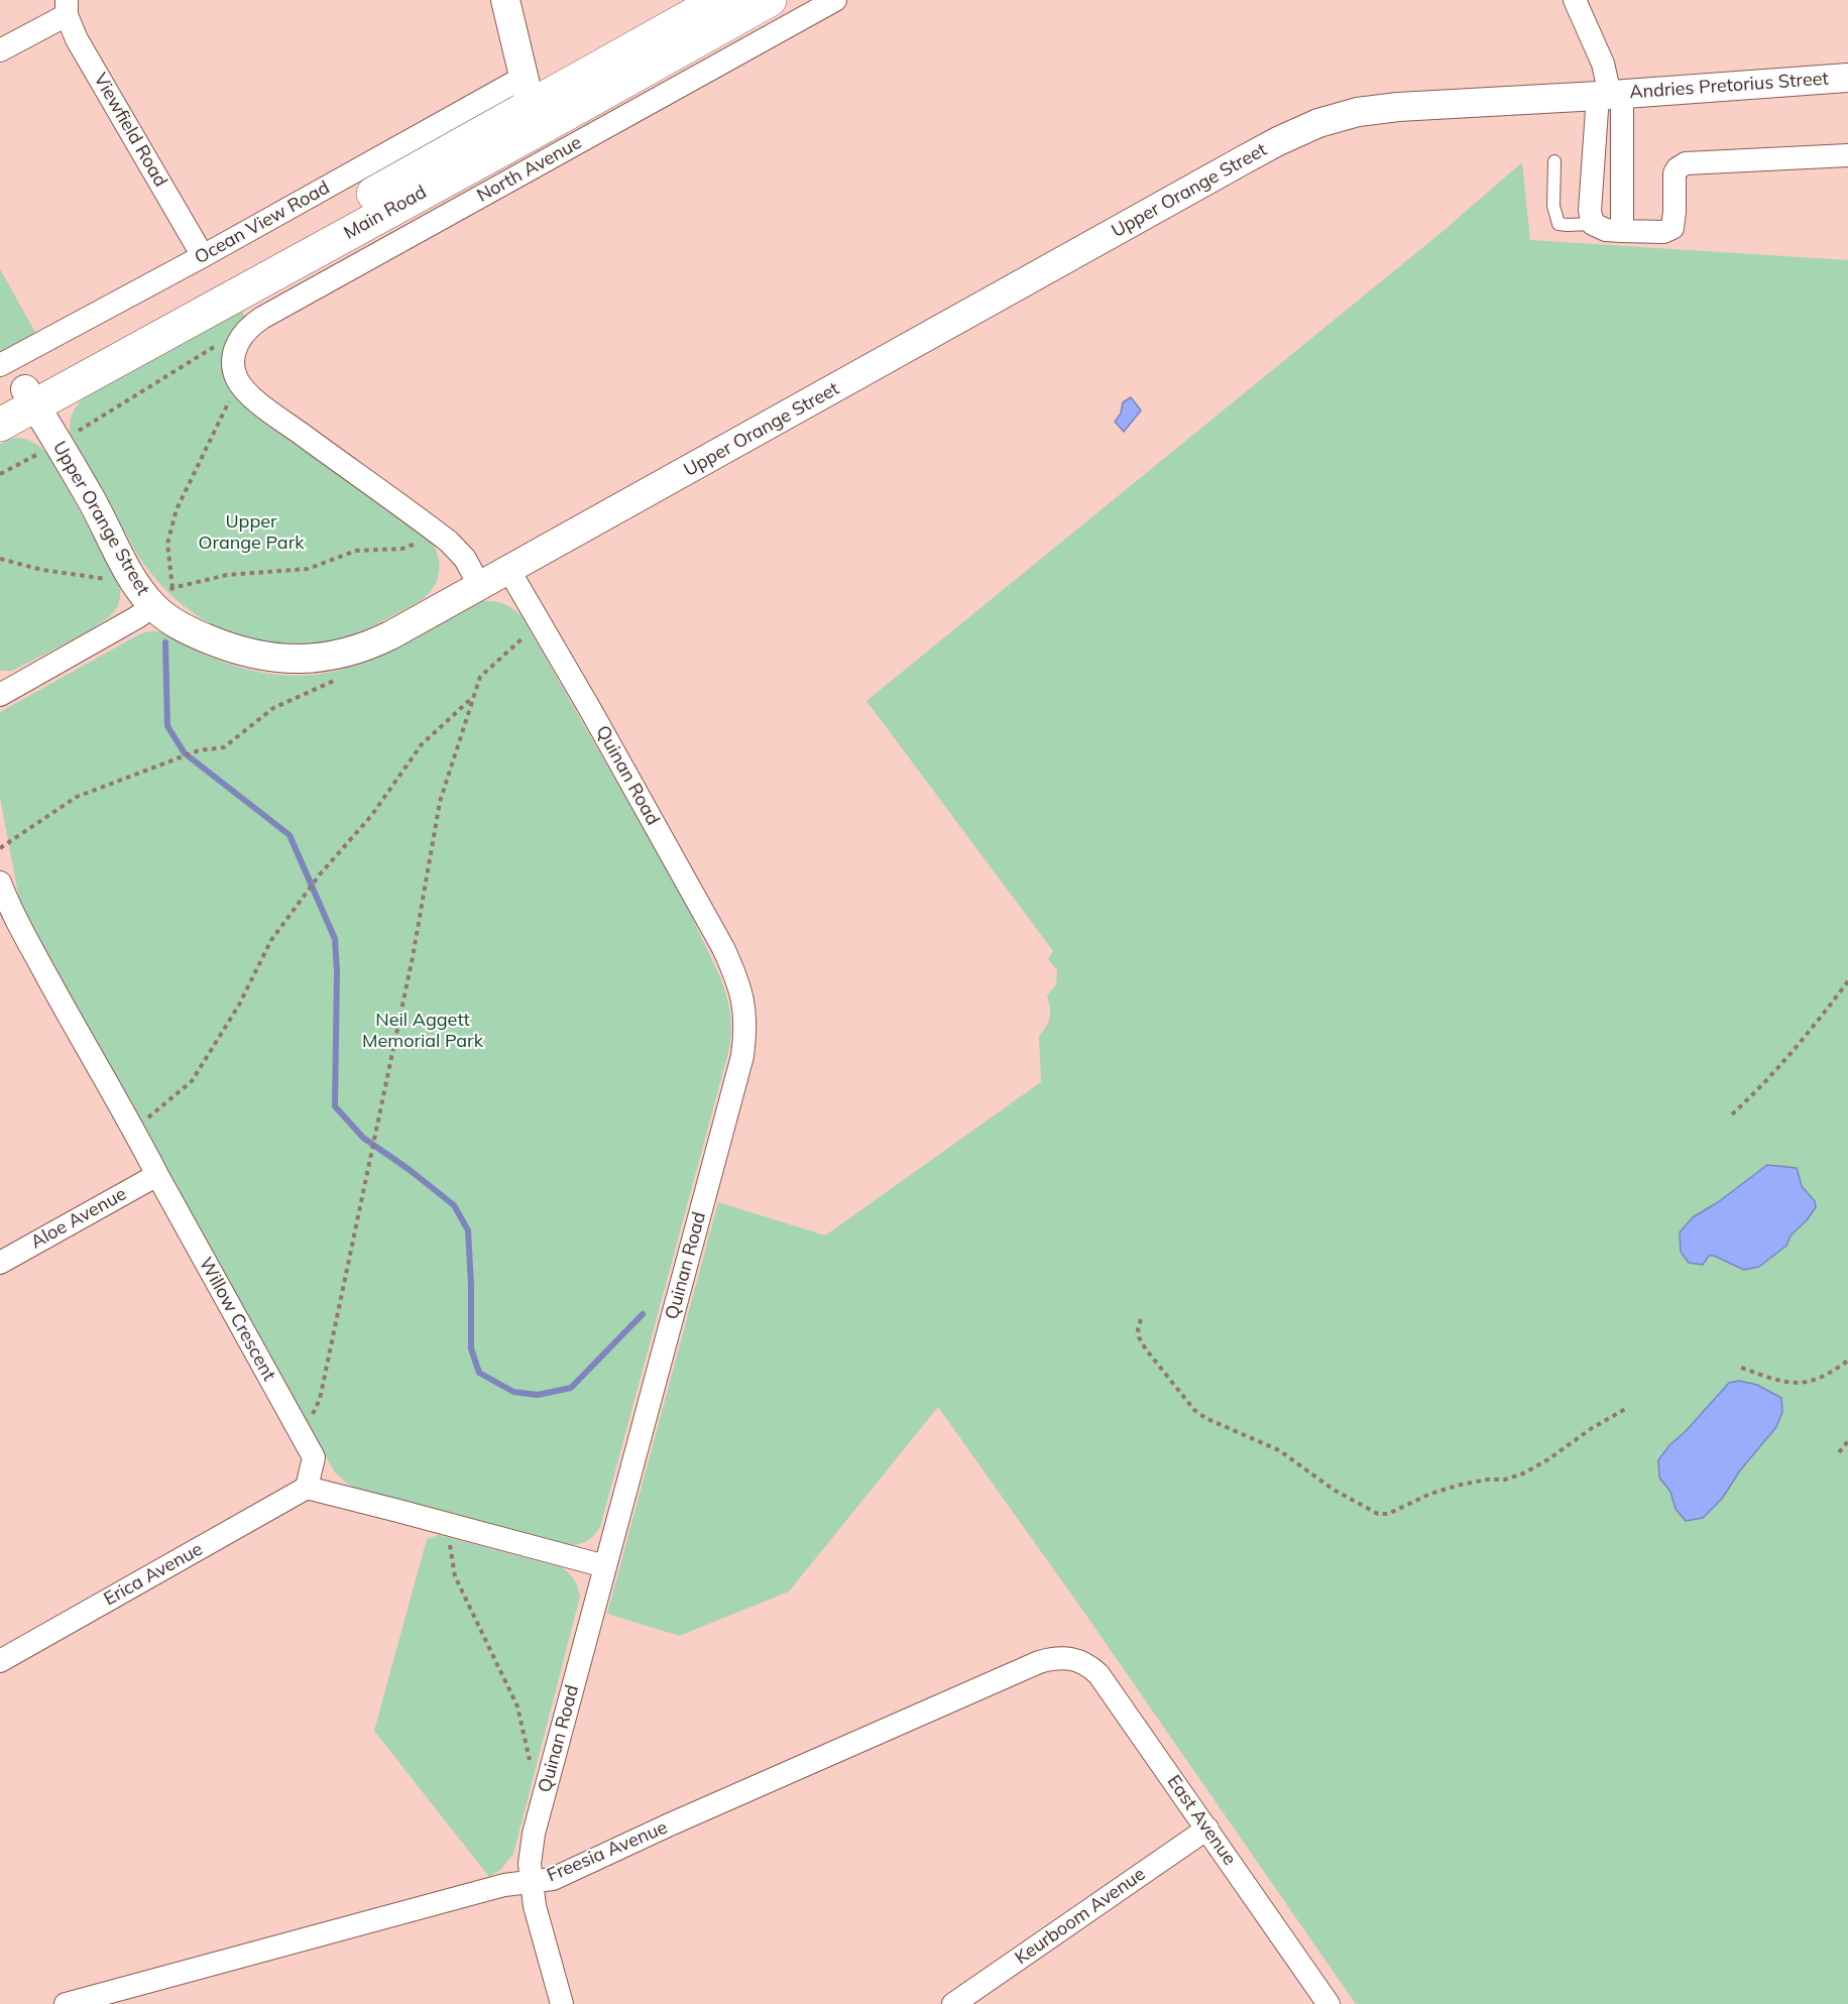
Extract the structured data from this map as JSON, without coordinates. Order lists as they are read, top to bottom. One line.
{"streets":{"main road":["Main Road"],"street":["Andries Pretorius Street","Viewfield Road","North Avenue","Upper Orange Street","Ocean View Road","Quinan Road","Aloe Avenue","Willow Crescent","Erica Avenue","East Avenue","Freesia Avenue","Keurboom Avenue"]},"crossings":[["Andries Pretorius Street","Upper Orange Street"],["Viewfield Road","Ocean View Road"],["Upper Orange Street","Main Road"],["Upper Orange Street","Quinan Road"],["Main Road","Ocean View Road"],["Quinan Road","Freesia Avenue"],["Aloe Avenue","Willow Crescent"],["Willow Crescent","Erica Avenue"],["East Avenue","Freesia Avenue"],["East Avenue","Keurboom Avenue"]],"parks":["Upper Orange Park","Neil Aggett Memorial Park"]}
